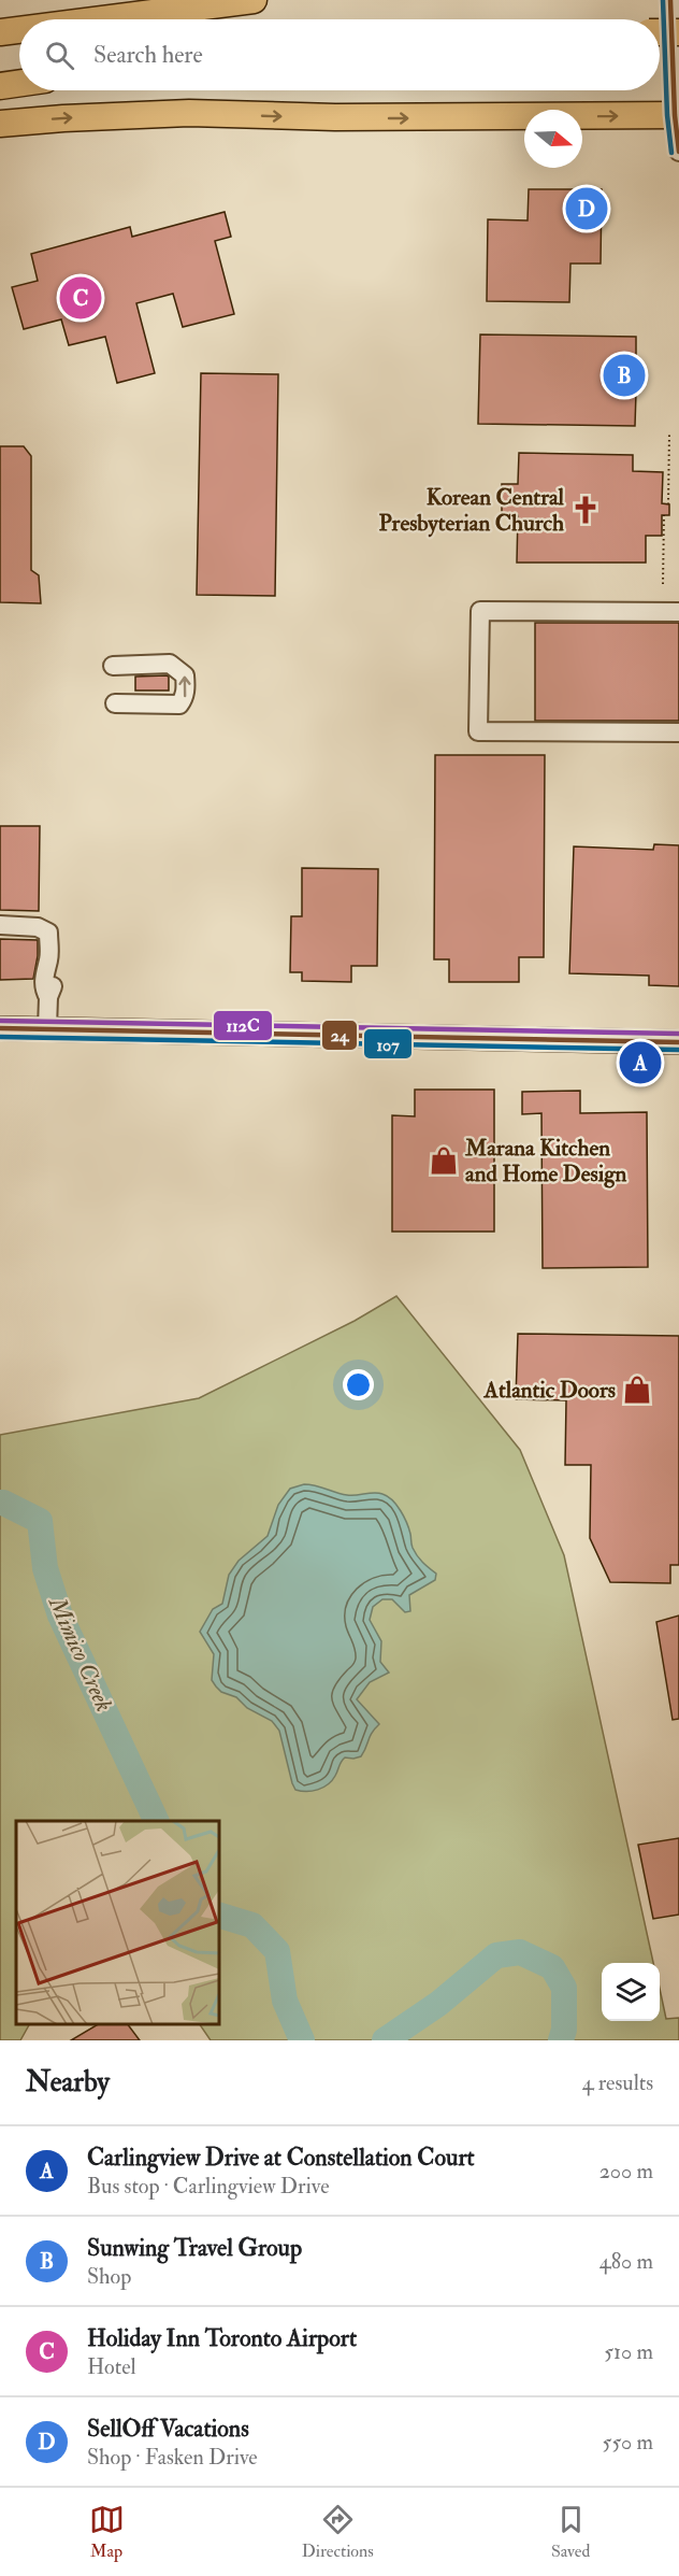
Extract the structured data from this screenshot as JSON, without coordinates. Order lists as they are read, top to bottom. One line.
{"water":["Mimico Creek"],"places":{"church":["Korean Central Presbyterian Church"],"shop":["Marana Kitchen and Home Design","Atlantic Doors"]},"lines":["transit line 24","transit line 107","transit line 112C"],"north":"right","page":{"search":"Search here","pins":["D","C","B","A"],"heading":["Nearby","4 results"],"list":[{"mark":"A","name":"Carlingview Drive at Constellation Court","note":"Bus stop · Carlingview Drive","value":"200 m"},{"mark":"B","name":"Sunwing Travel Group","note":"Shop","value":"480 m"},{"mark":"C","name":"Holiday Inn Toronto Airport","note":"Hotel","value":"510 m"},{"mark":"D","name":"SellOff Vacations","note":"Shop · Fasken Drive","value":"550 m"}],"nav":["Map","Directions","Saved"]}}
